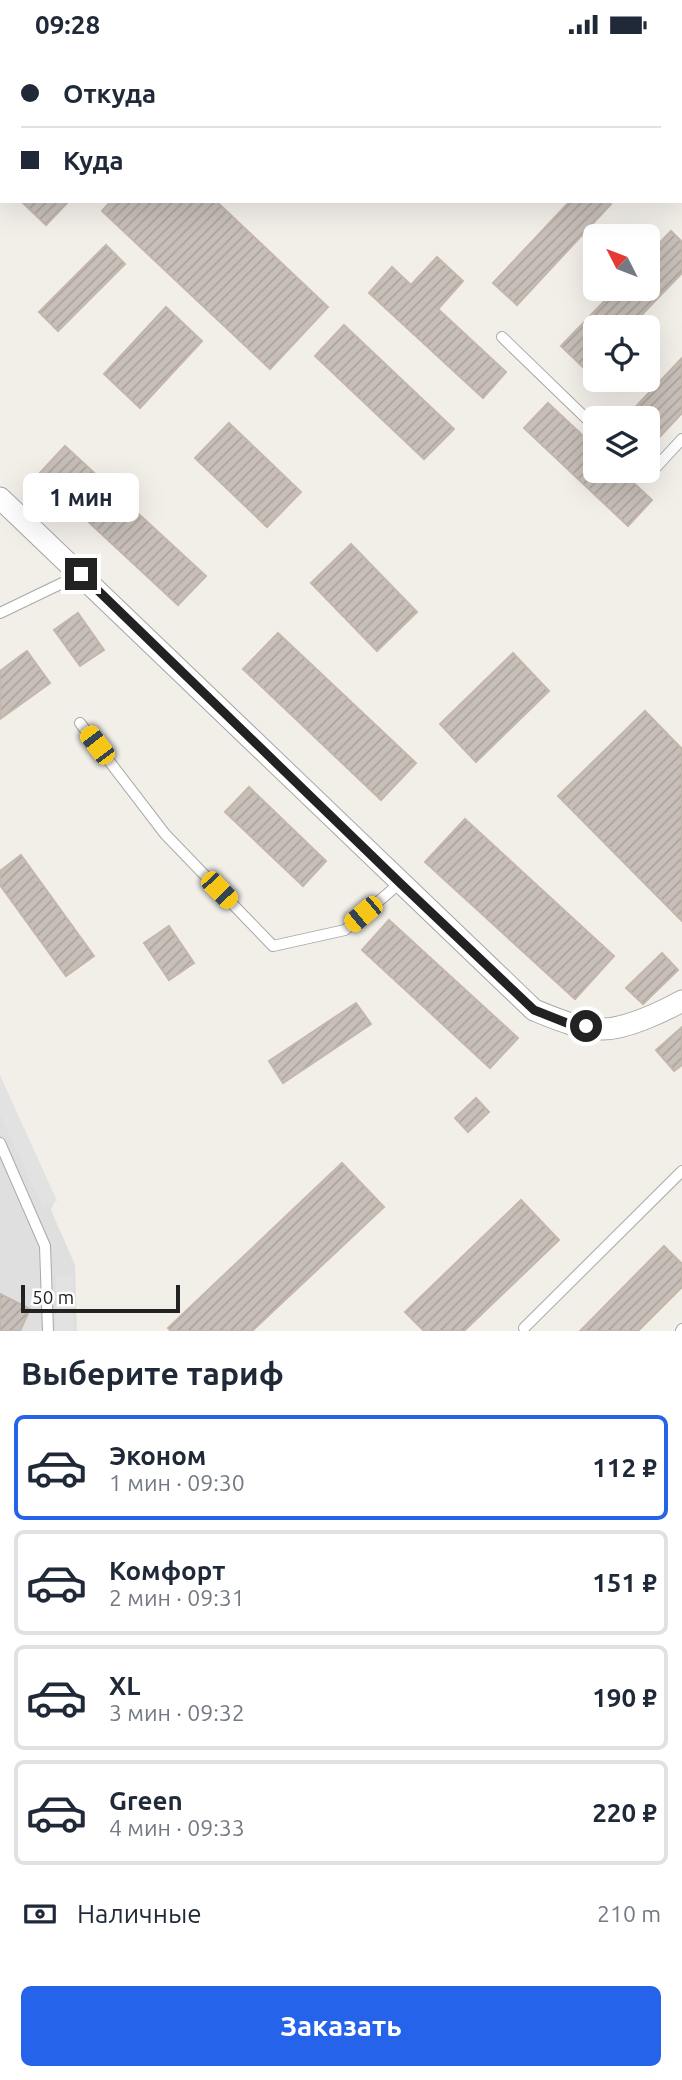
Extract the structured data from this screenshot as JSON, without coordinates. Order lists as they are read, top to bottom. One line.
{"scale_bar":"50 m","north":"top left","page":{"status":"09:28","banner":["Откуда","Куда"],"bubble":"1 мин","scale":"50 m","heading":"Выберите тариф","list":[{"name":"Эконом","note":"1 мин · 09:30","value":"112 ₽"},{"name":"Комфорт","note":"2 мин · 09:31","value":"151 ₽"},{"name":"XL","note":"3 мин · 09:32","value":"190 ₽"},{"name":"Green","note":"4 мин · 09:33","value":"220 ₽"}],"pay":["Наличные","210 m"],"buttons":"Заказать"}}
